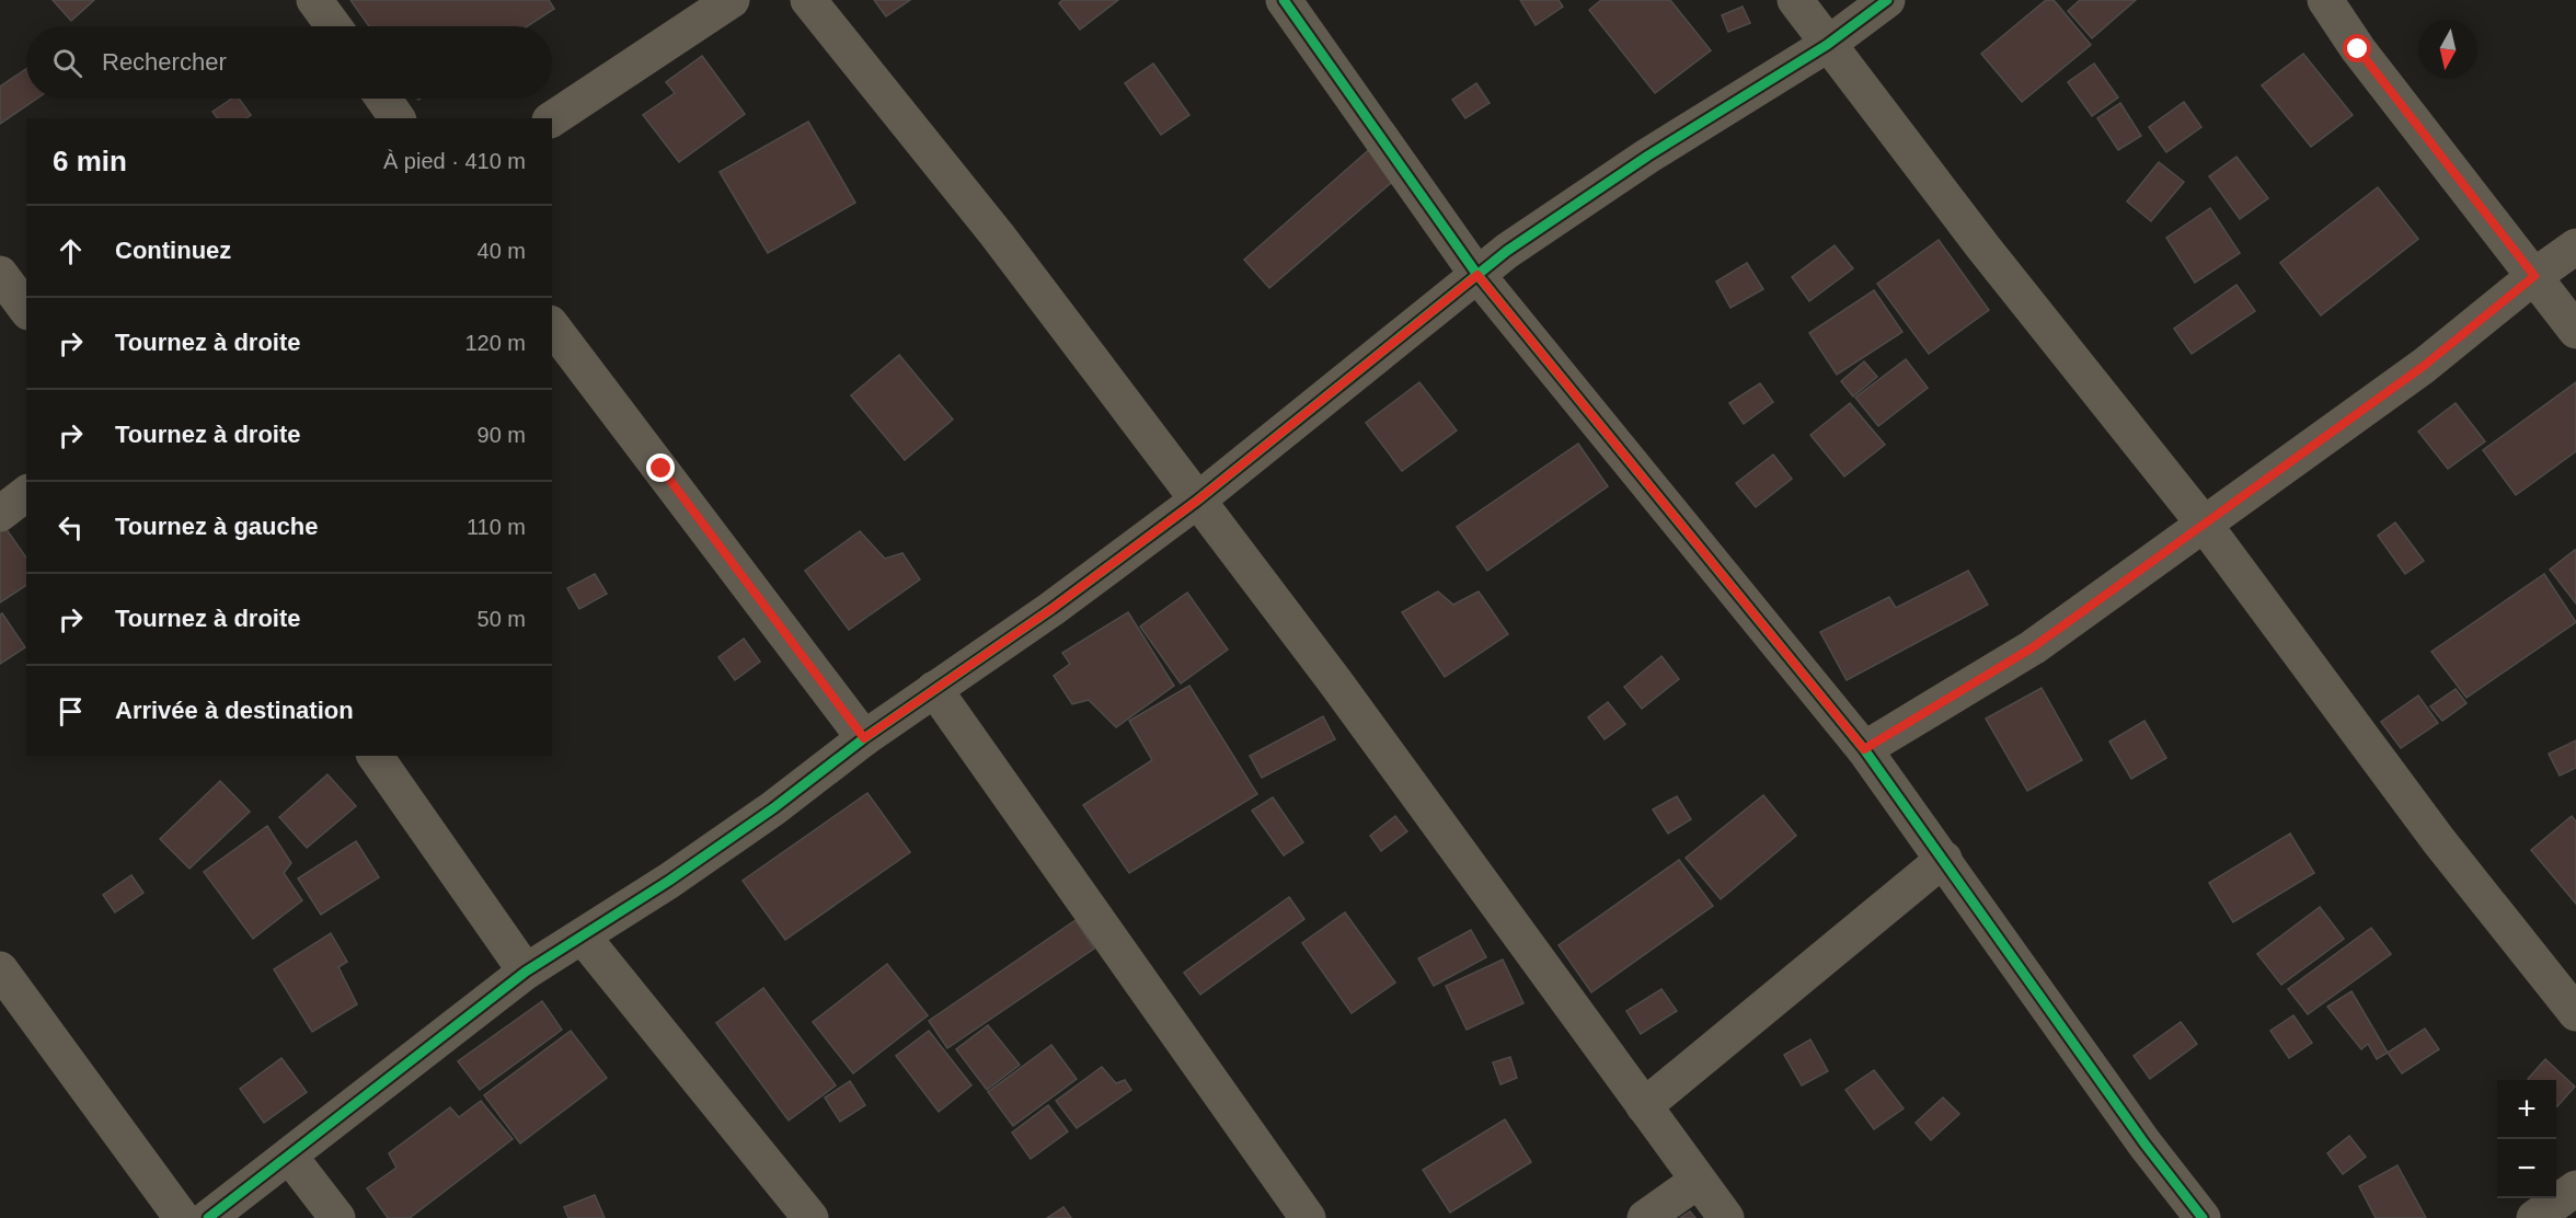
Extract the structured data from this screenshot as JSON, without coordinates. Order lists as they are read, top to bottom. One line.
{"north":"bottom","page":{"search":"Rechercher","heading":["6 min","À pied · 410 m"],"list":[["Continuez","40 m"],["Tournez à droite","120 m"],["Tournez à droite","90 m"],["Tournez à gauche","110 m"],["Tournez à droite","50 m"],"Arrivée à destination"],"map_buttons":["+","−"]}}
